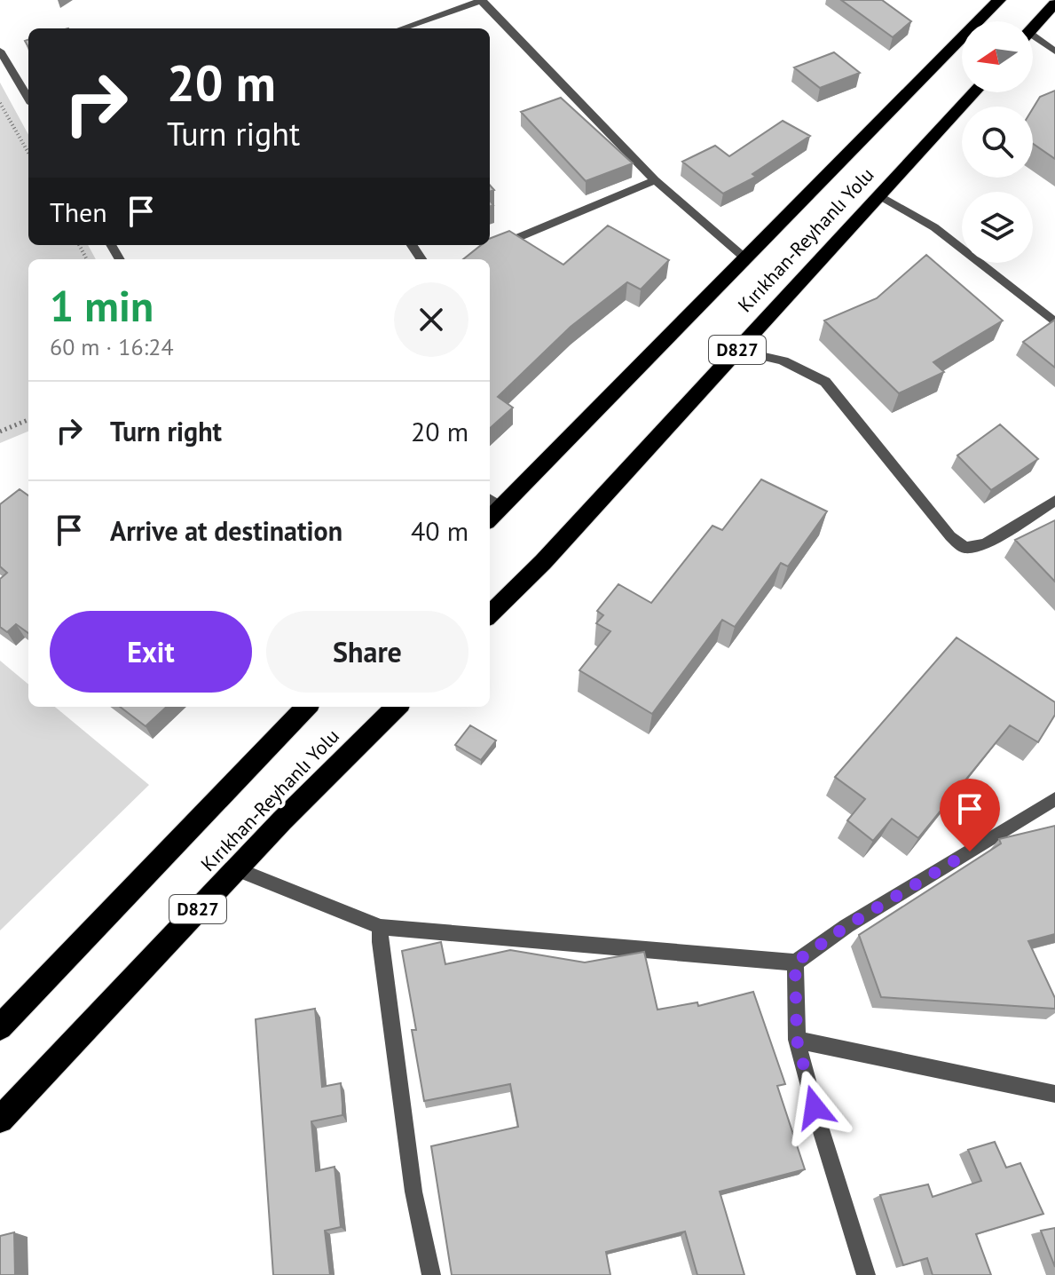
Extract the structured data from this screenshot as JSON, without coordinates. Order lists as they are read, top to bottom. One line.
{"streets":{"highway":["Kırıkhan-Reyhanlı Yolu","D827"]},"north":"left","page":{"turn":["20 m","Turn right"],"then":"Then","heading":["1 min","60 m · 16:24"],"list":[{"name":"Turn right","value":"20 m"},{"name":"Arrive at destination","value":"40 m"}],"buttons":["Exit","Share"]}}
